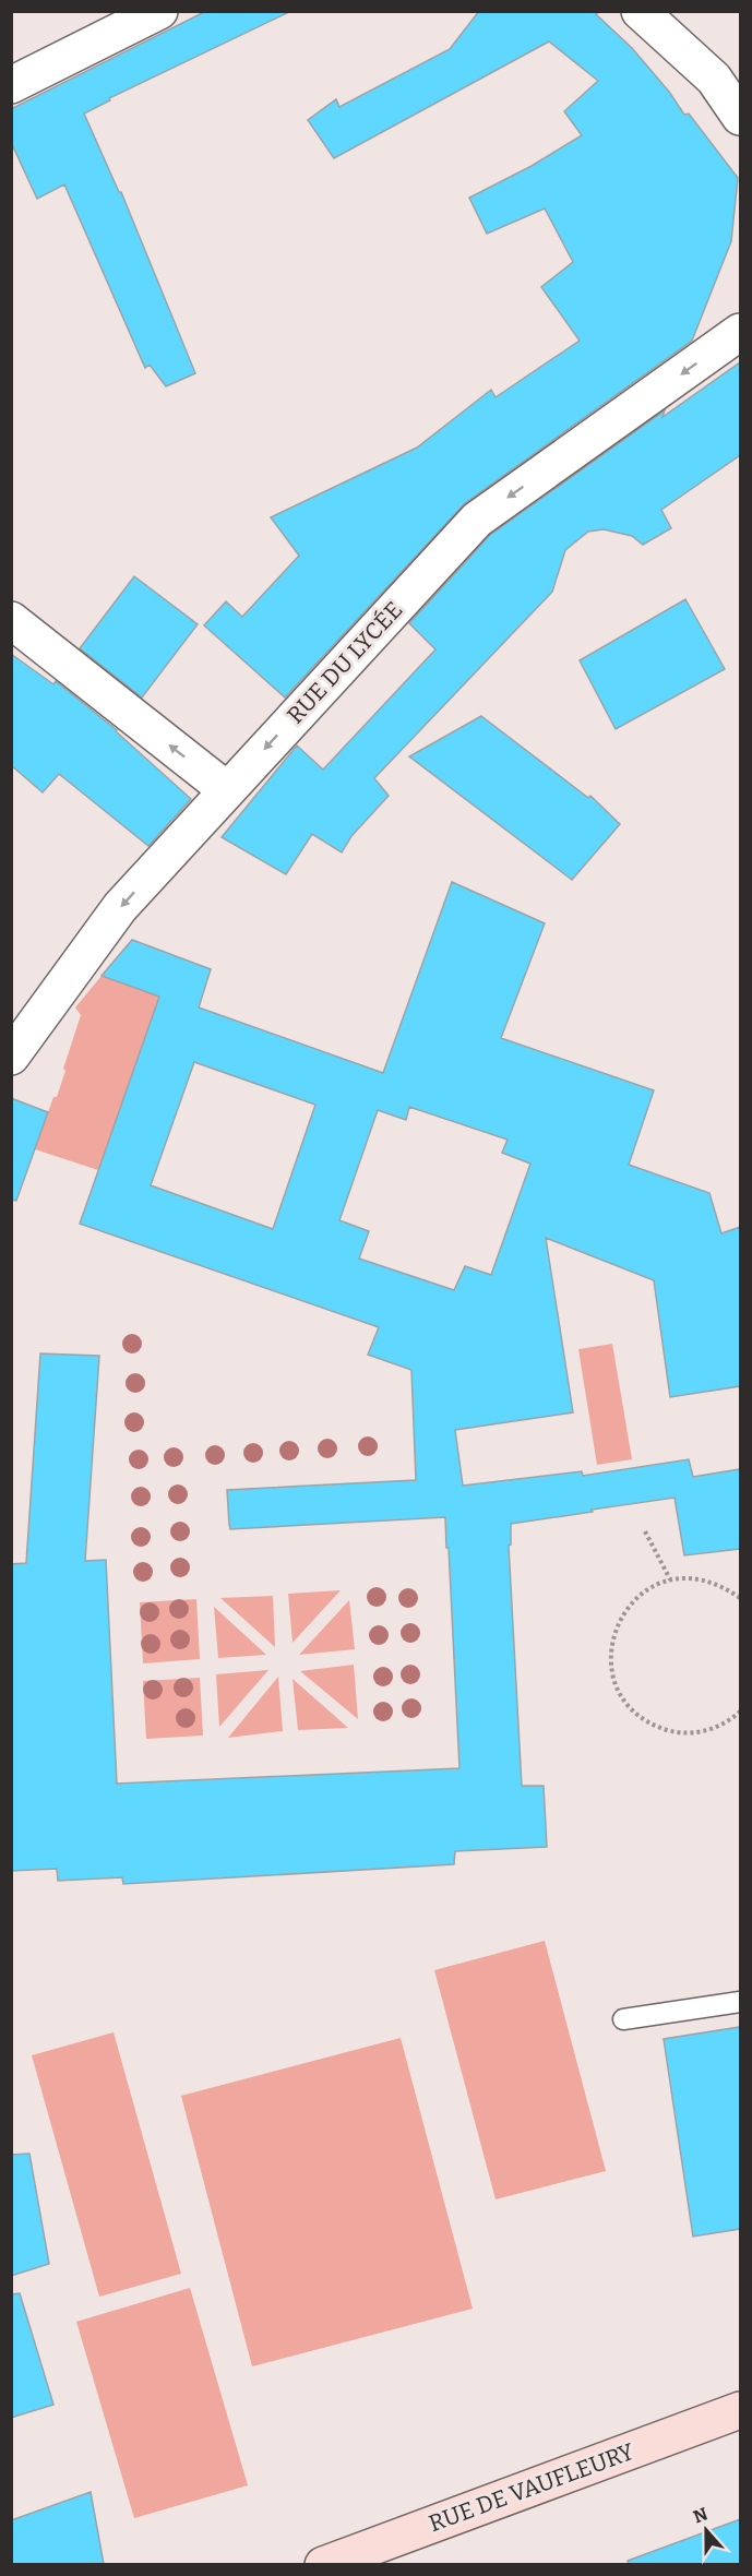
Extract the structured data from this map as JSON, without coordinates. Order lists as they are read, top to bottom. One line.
{"streets":{"street":["RUE DU LYCÉE","RUE DE VAUFLEURY"]},"one_way":["RUE DU LYCÉE"],"north":"top"}
